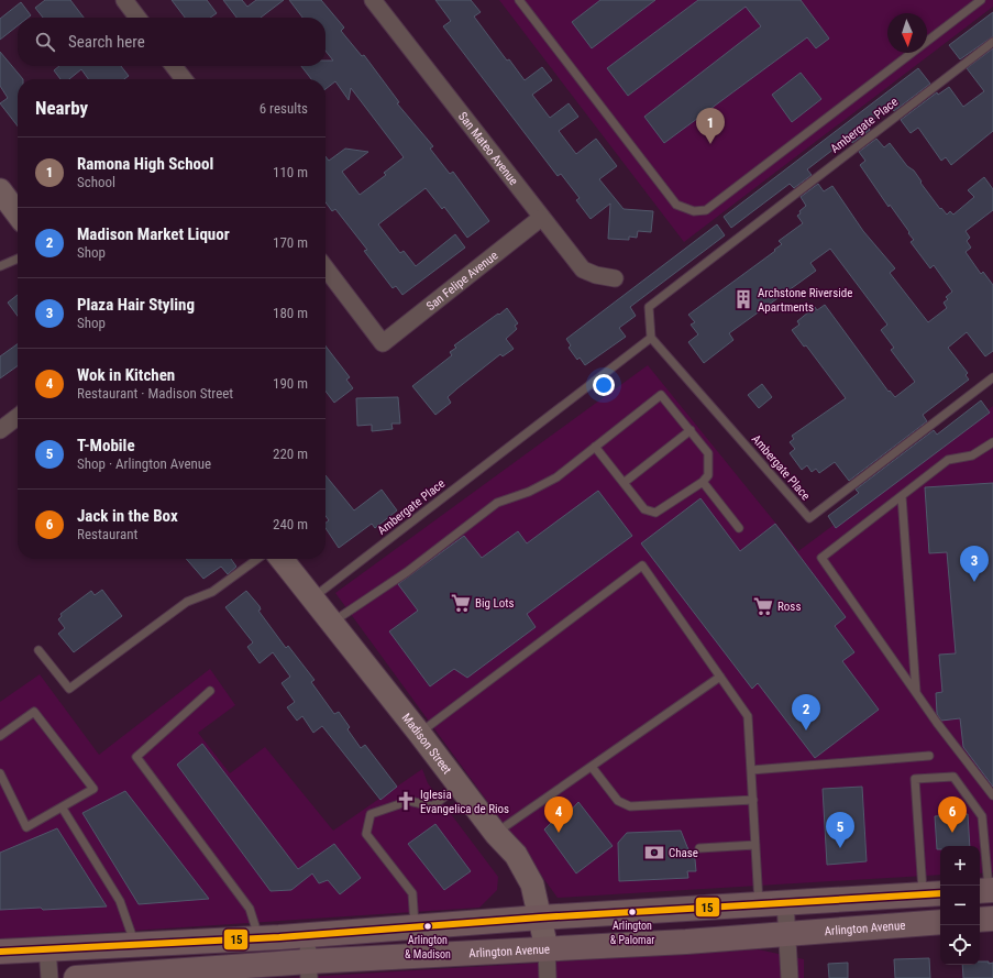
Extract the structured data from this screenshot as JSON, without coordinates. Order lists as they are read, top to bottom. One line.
{"streets":{"main road":["Madison Street","Arlington Avenue"],"street":["San Mateo Avenue","San Felipe Avenue"],"lane":["Ambergate Place"]},"crossings":[["Ambergate Place","Madison Street"],["San Mateo Avenue","San Felipe Avenue"],["Madison Street","Arlington Avenue"]],"places":{"building":["Archstone Riverside Apartments"],"supermarket":["Big Lots","Ross"],"church":["Iglesia Evangelica de Rios"],"bank":["Chase"],"other":["Arlington & Palomar","Arlington & Madison"]},"lines":["transit line 15"],"north":"bottom","page":{"search":"Search here","heading":["Nearby","6 results"],"pins":["1","3","2","4","6","5"],"list":[{"mark":"1","name":"Ramona High School","note":"School","value":"110 m"},{"mark":"2","name":"Madison Market Liquor","note":"Shop","value":"170 m"},{"mark":"3","name":"Plaza Hair Styling","note":"Shop","value":"180 m"},{"mark":"4","name":"Wok in Kitchen","note":"Restaurant · Madison Street","value":"190 m"},{"mark":"5","name":"T-Mobile","note":"Shop · Arlington Avenue","value":"220 m"},{"mark":"6","name":"Jack in the Box","note":"Restaurant","value":"240 m"}],"map_buttons":["+","−"]}}
